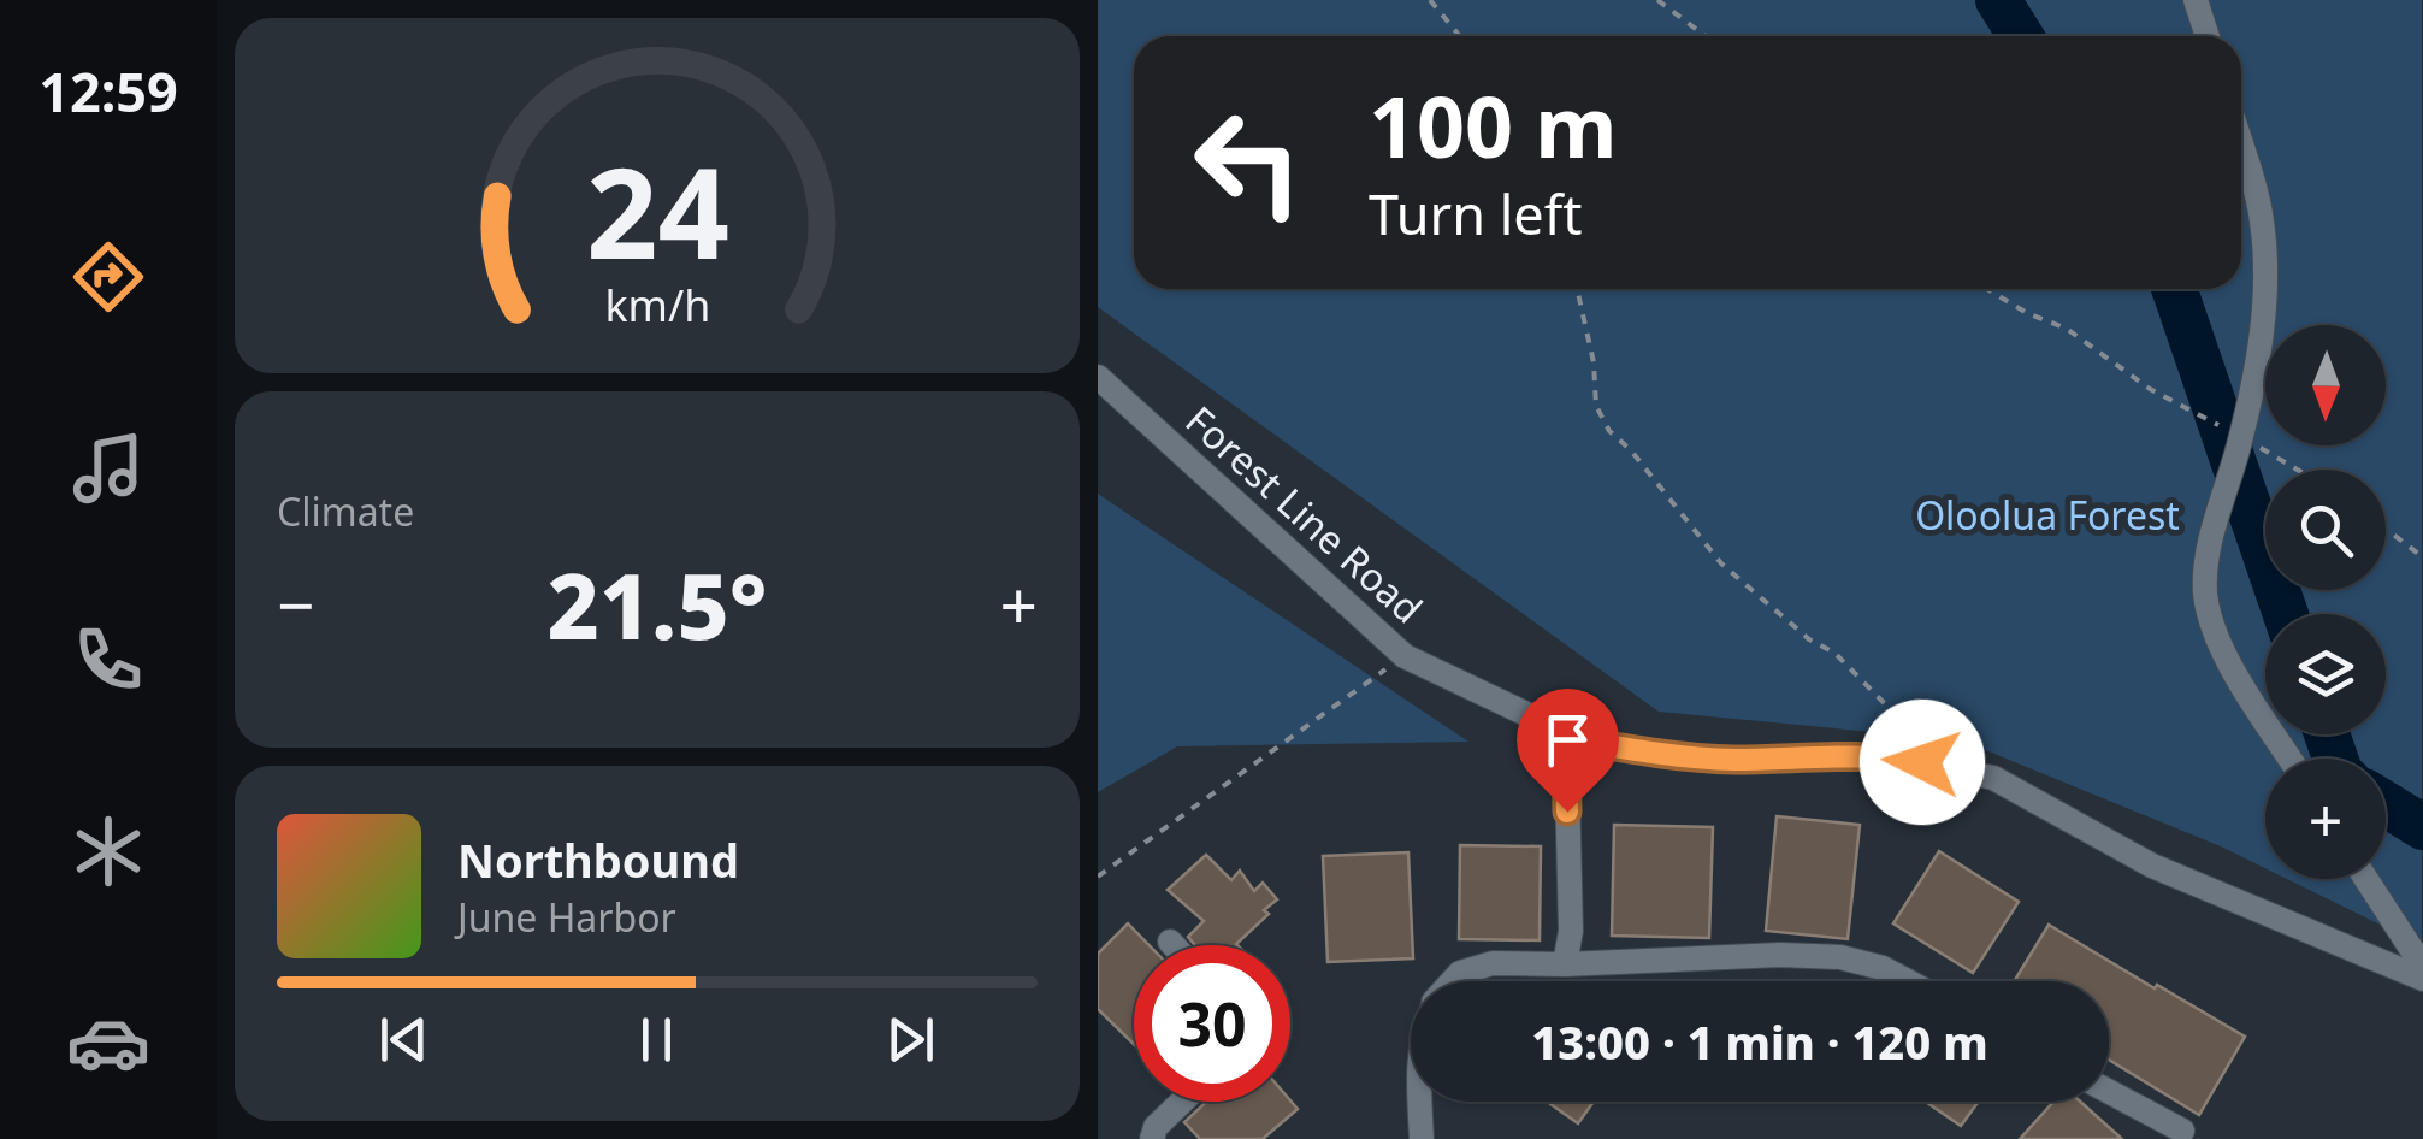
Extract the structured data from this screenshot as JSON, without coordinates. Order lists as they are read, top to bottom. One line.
{"streets":{"street":["Forest Line Road"]},"parks":["Oloolua Forest"],"north":"bottom","page":{"tabs":"12:59","turn":["100 m","Turn left"],"map_buttons":"+","tile":"Climate","heat":["−","21.5°","+"],"song":["Northbound","June Harbor"],"limit":"30","trip":"13:00 · 1 min · 120 m","gauge":["24","km/h"]}}
